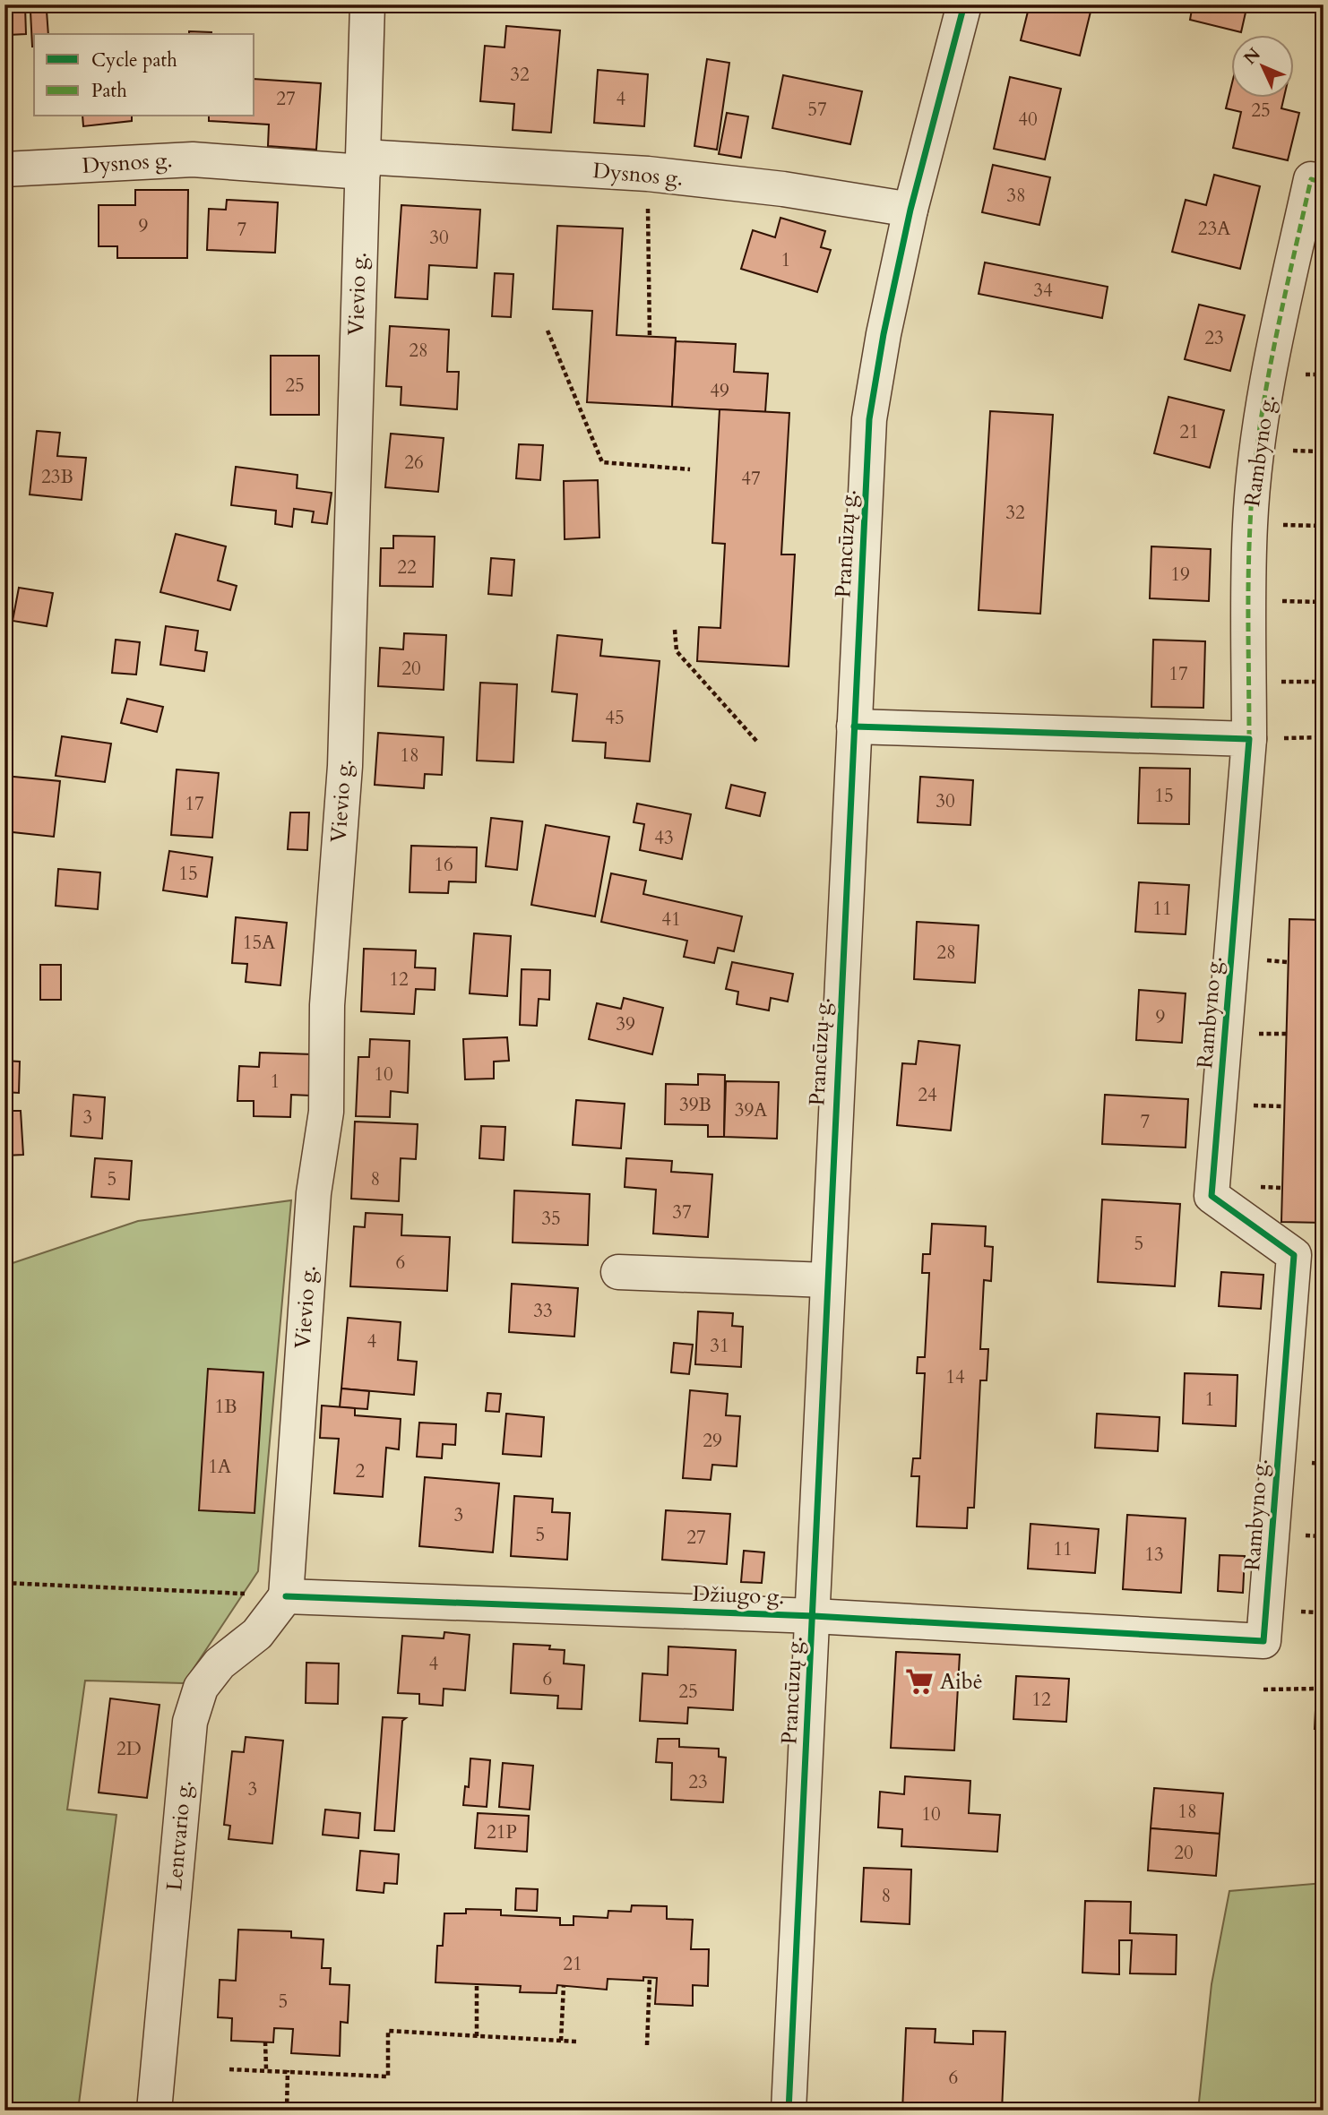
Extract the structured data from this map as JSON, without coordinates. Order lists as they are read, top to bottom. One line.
{"streets":{"street":["Dysnos g.","Vievio g.","Rambyno g.","Prancūzų g.","Džiugo g.","Lentvario g."]},"crossings":[["Dysnos g.","Vievio g."],["Dysnos g.","Prancūzų g."],["Vievio g.","Džiugo g."],["Vievio g.","Lentvario g."],["Rambyno g.","Džiugo g."],["Prancūzų g.","Džiugo g."],["Džiugo g.","Lentvario g."]],"places":{"supermarket":["Aibė"]},"house_numbers":["32","27","4","57","25","40","38","9","23A","7","30","1","34","23","28","25","49","21","26","23B","47","32","22","19","20","17","45","18","15","30","17","43","16","15","11","41","15A","28","12","9","39","10","1","24","39B","39A","3","7","5","8","37","35","5","6","33","4","31","14","1","1B","29","1A","2","3","5","27","11","13","4","6","25","12","2D","23","3","18","10","21P","20","8","21","5","6"],"legend":["Cycle path","Path"],"north":"top left"}
